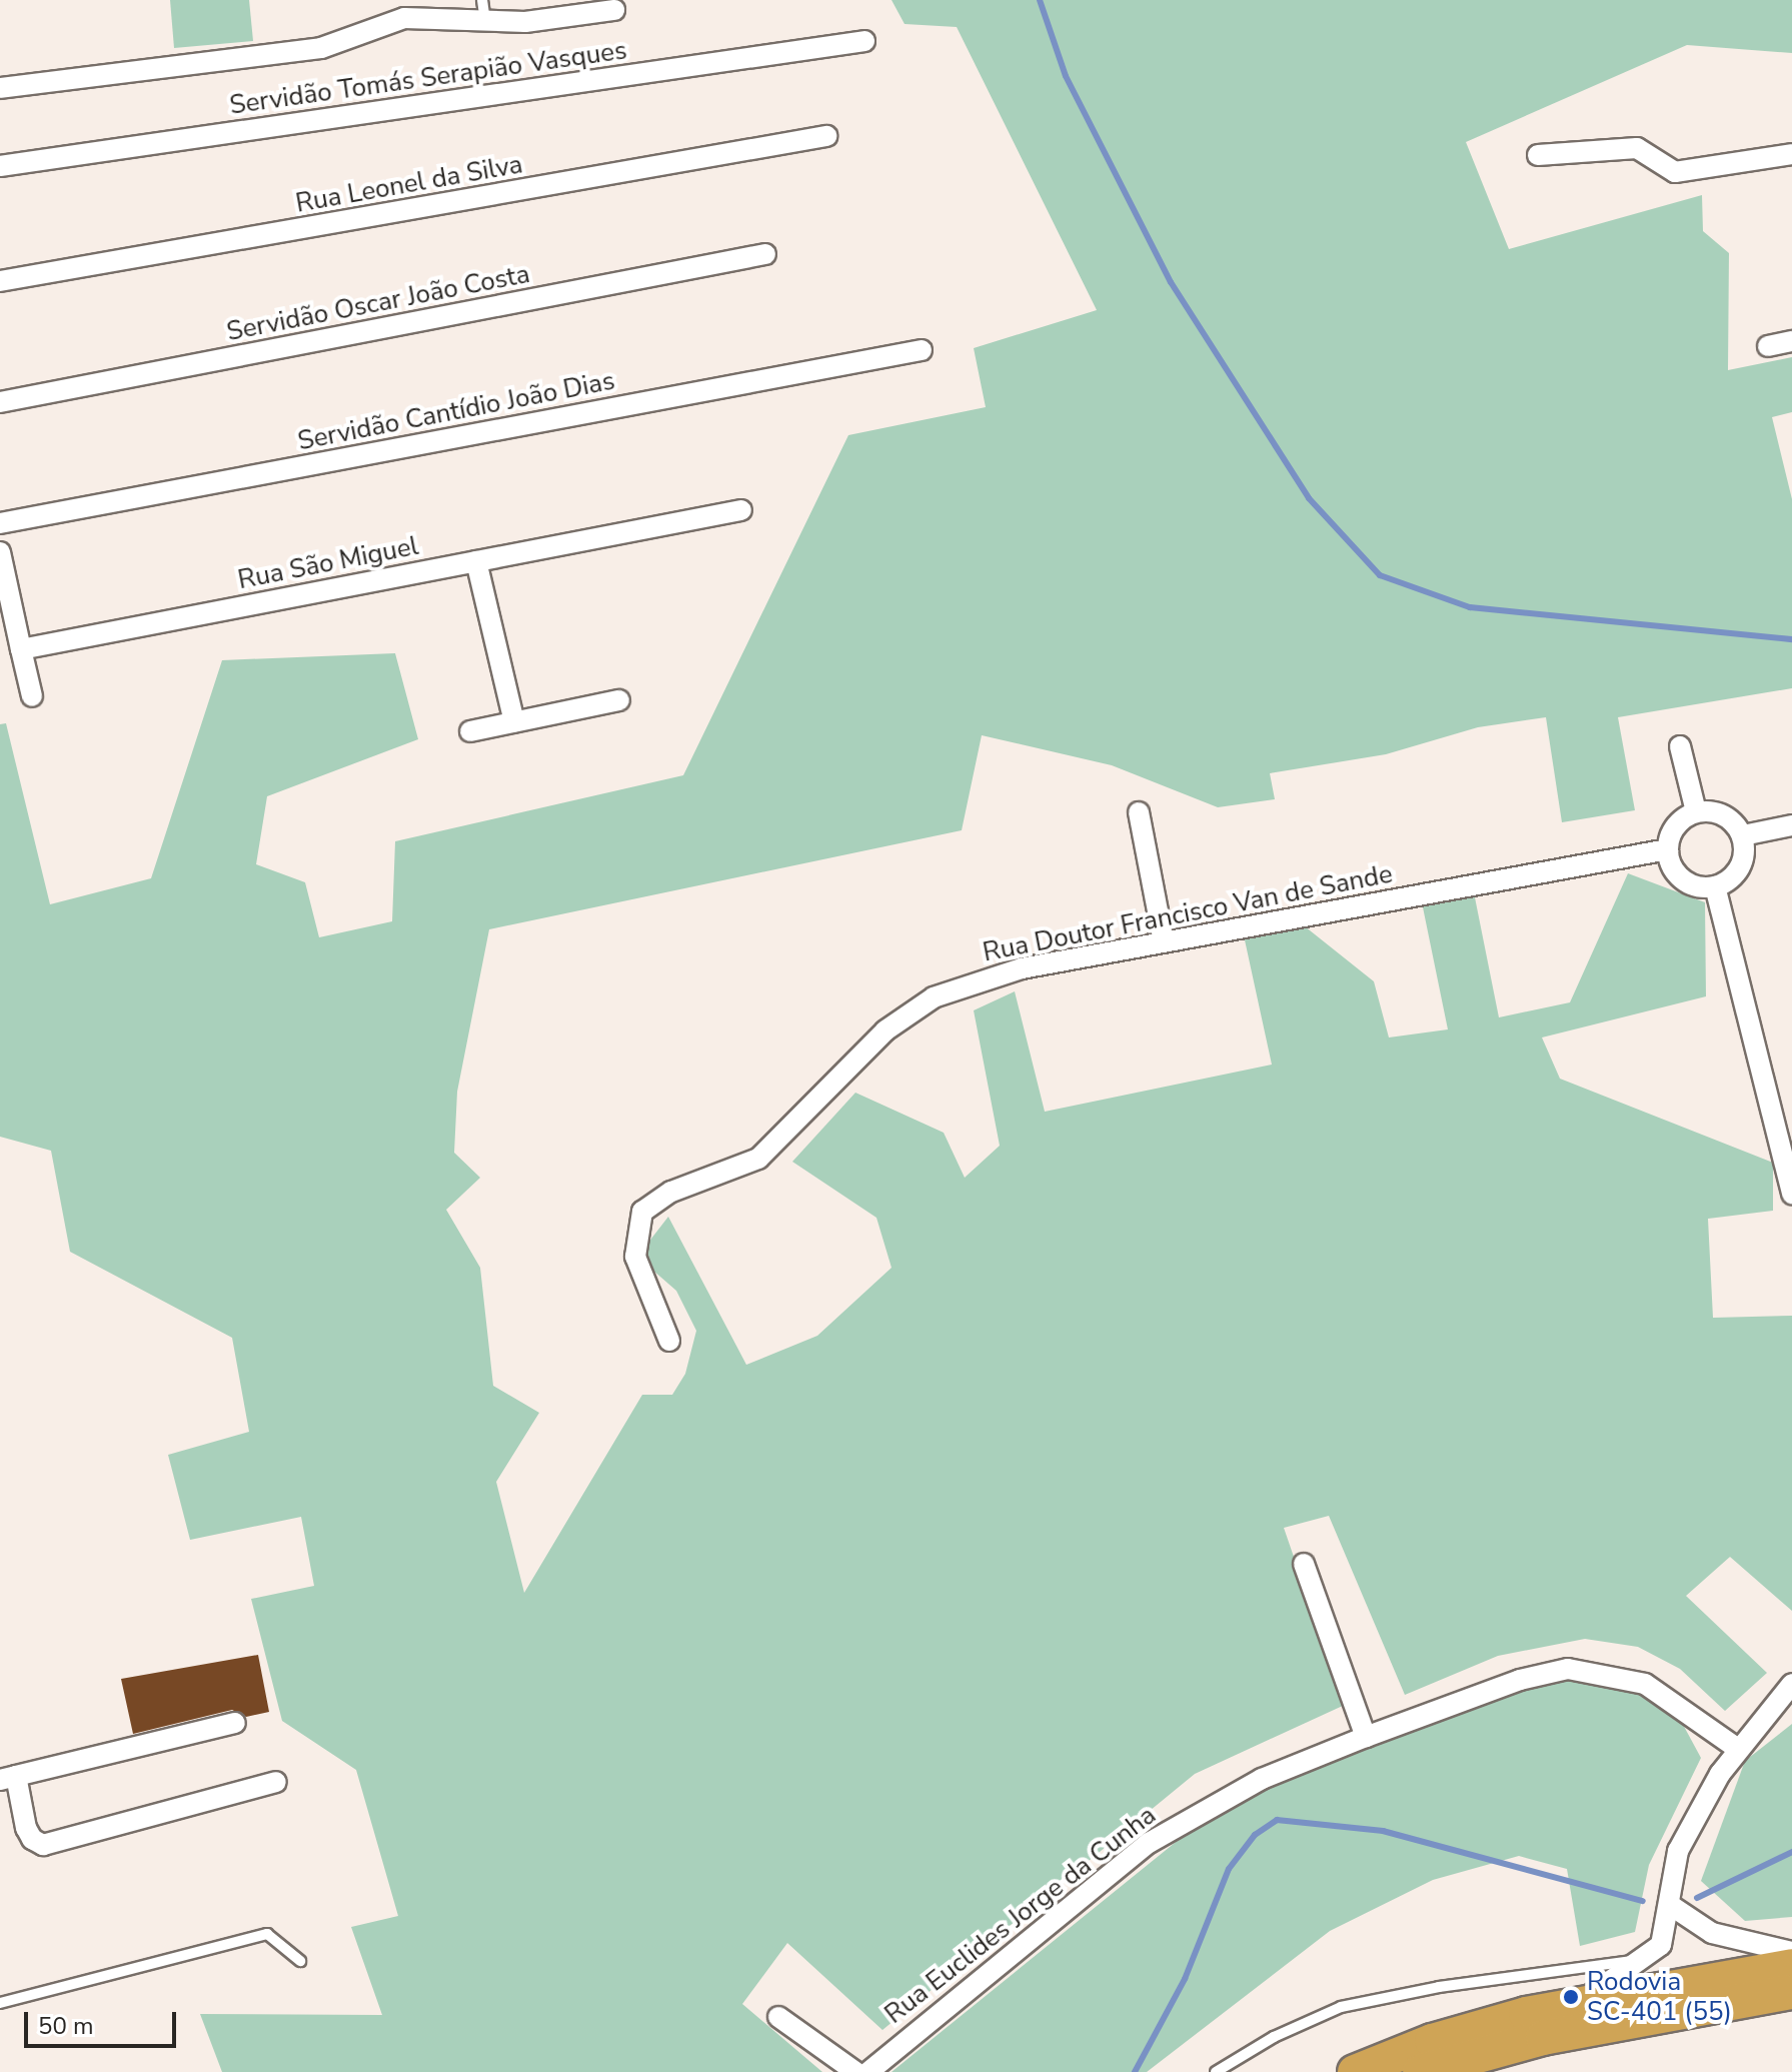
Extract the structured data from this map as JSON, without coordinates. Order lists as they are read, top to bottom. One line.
{"streets":{"street":["Servidão Tomás Serapião Vasques","Rua Leonel da Silva","Servidão Oscar João Costa","Servidão Cantídio João Dias","Rua São Miguel","Rua Doutor Francisco Van de Sande","Rua Euclides Jorge da Cunha"]},"places":["Rodovia SC-401 (55)"],"scale_bar":"50 m"}
